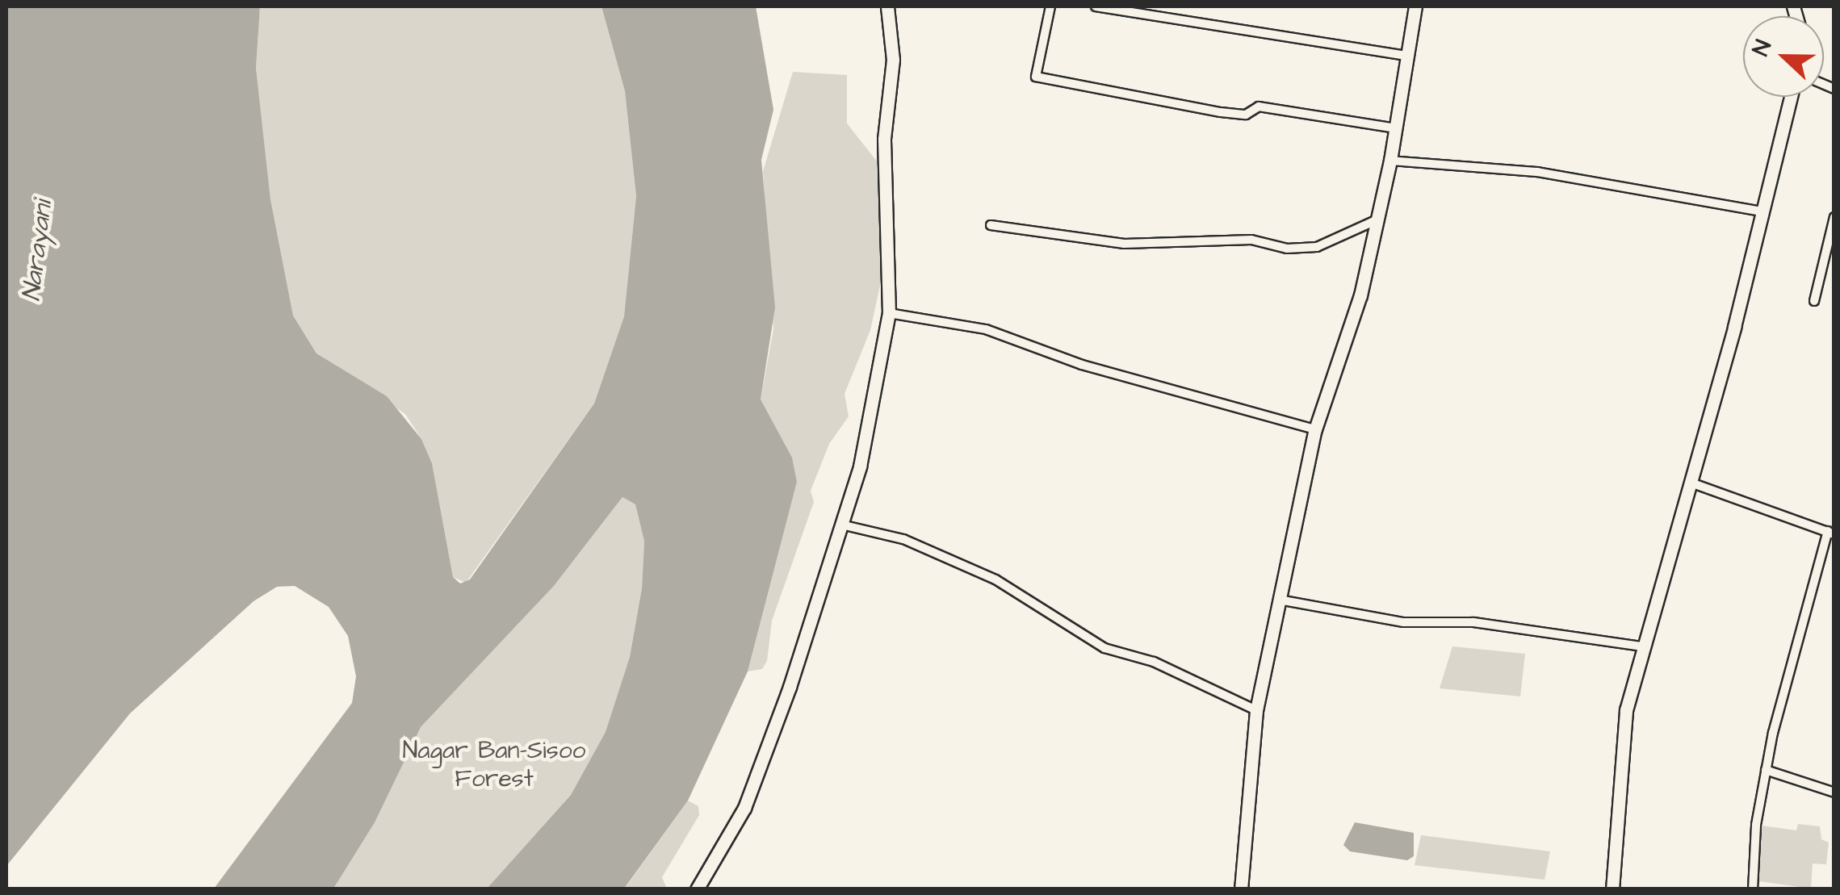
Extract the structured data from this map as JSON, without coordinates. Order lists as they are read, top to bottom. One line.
{"water":["Narayani"],"parks":["Nagar Ban-Sisoo Forest"],"north":"left"}
